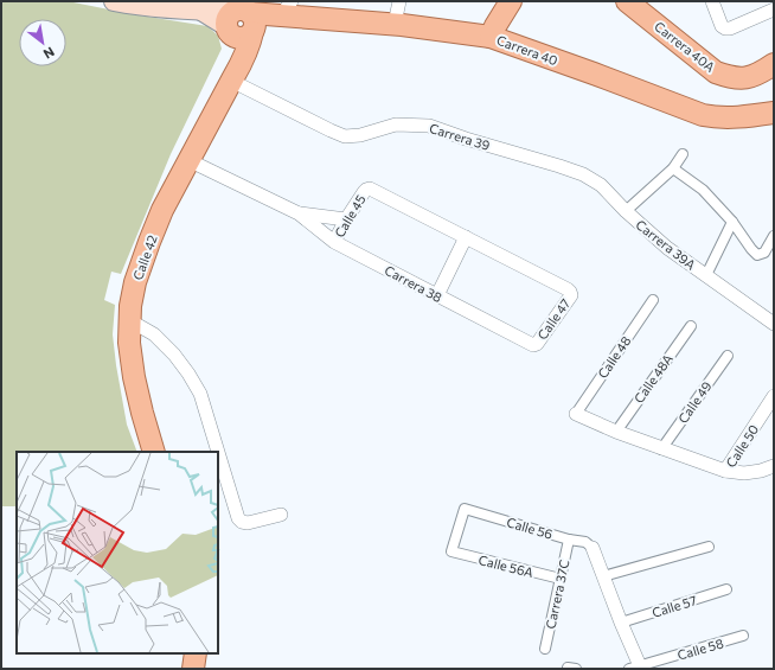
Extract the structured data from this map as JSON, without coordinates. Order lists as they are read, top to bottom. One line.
{"streets":{"main road":["Carrera 40A","Carrera 40","Calle 42"],"street":["Carrera 39","Calle 45","Carrera 39A","Carrera 38","Calle 47","Calle 48","Calle 48A","Calle 49","Calle 50","Calle 56","Calle 56A","Carrera 37C","Calle 57","Calle 58"]},"crossings":[["Carrera 39","Carrera 39A"],["Carrera 39","Calle 42"],["Calle 45","Carrera 38"],["Calle 45","Calle 47"],["Calle 42","Carrera 38"],["Carrera 38","Calle 47"],["Calle 56","Calle 56A"],["Calle 56","Carrera 37C"],["Calle 56A","Carrera 37C"]],"north":"bottom right"}
